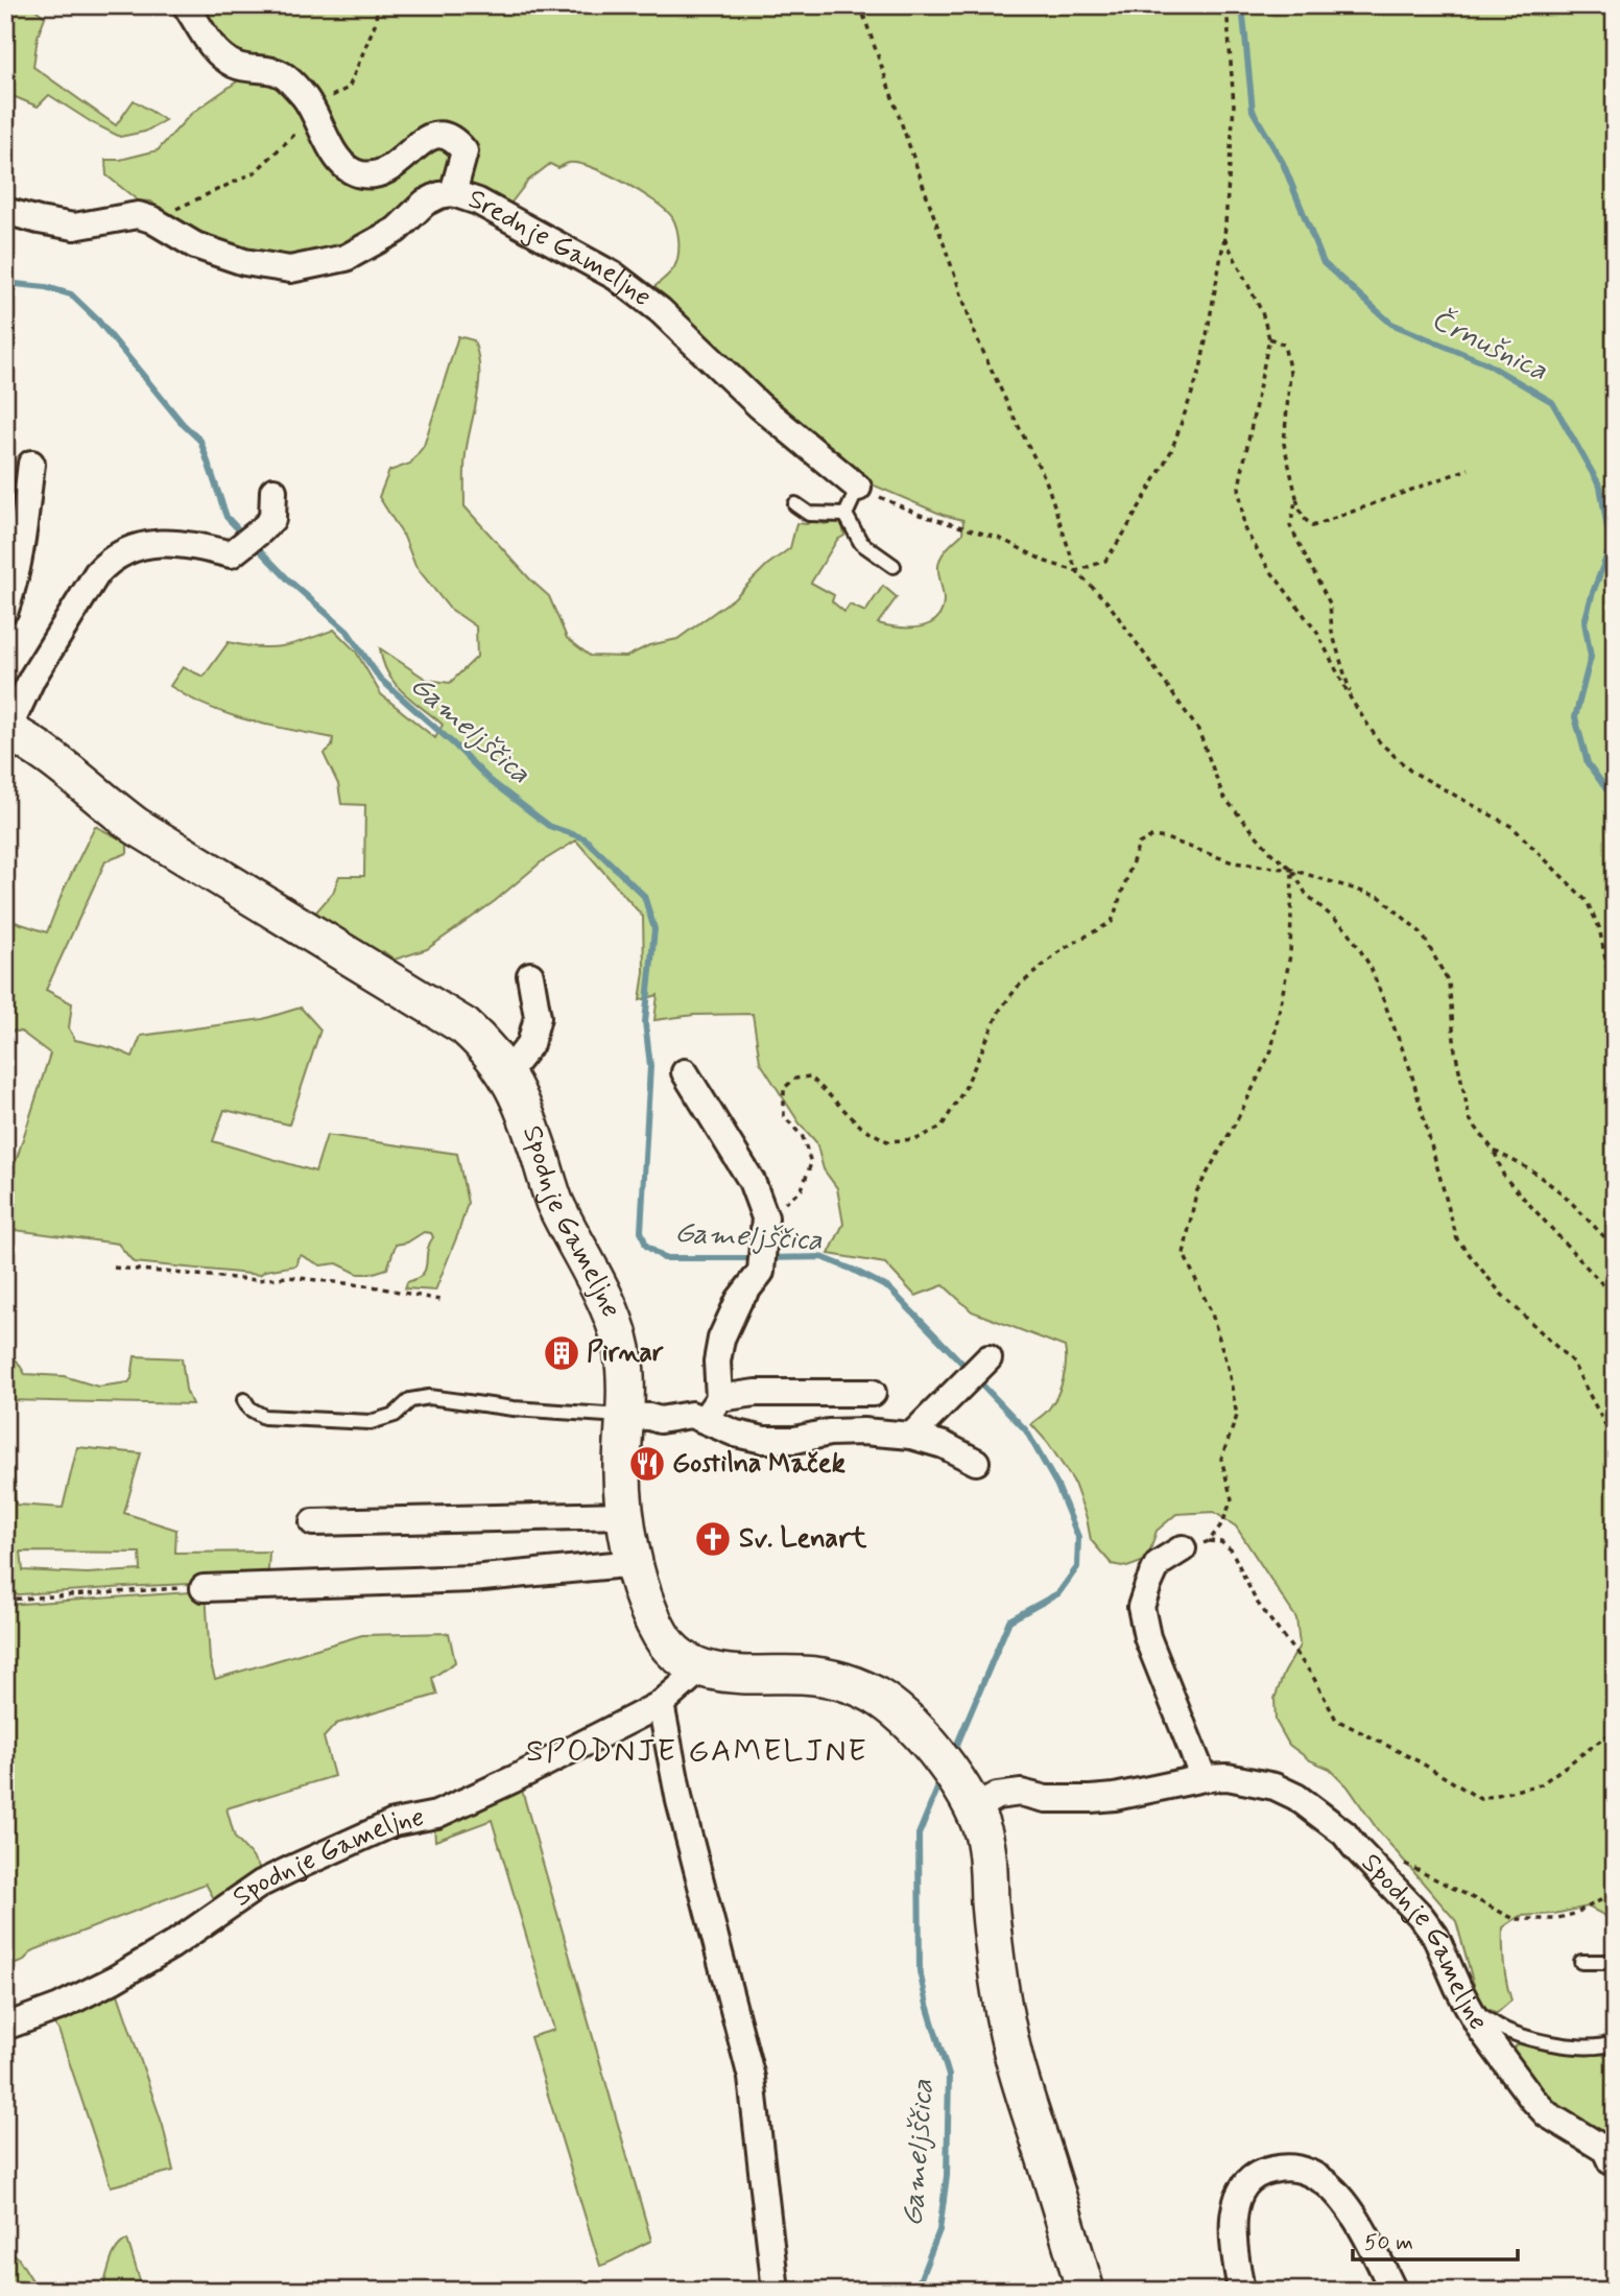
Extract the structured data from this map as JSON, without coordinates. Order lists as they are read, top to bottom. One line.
{"streets":{"street":["Srednje Gameljne","Spodnje Gameljne"]},"districts":["SPODNJE GAMELJNE"],"water":["Črnušnica","Gameljščica"],"places":{"building":["Pirnar"],"restaurant":["Gostilna Maček"],"church":["Sv. Lenart"]},"scale_bar":"50 m"}
